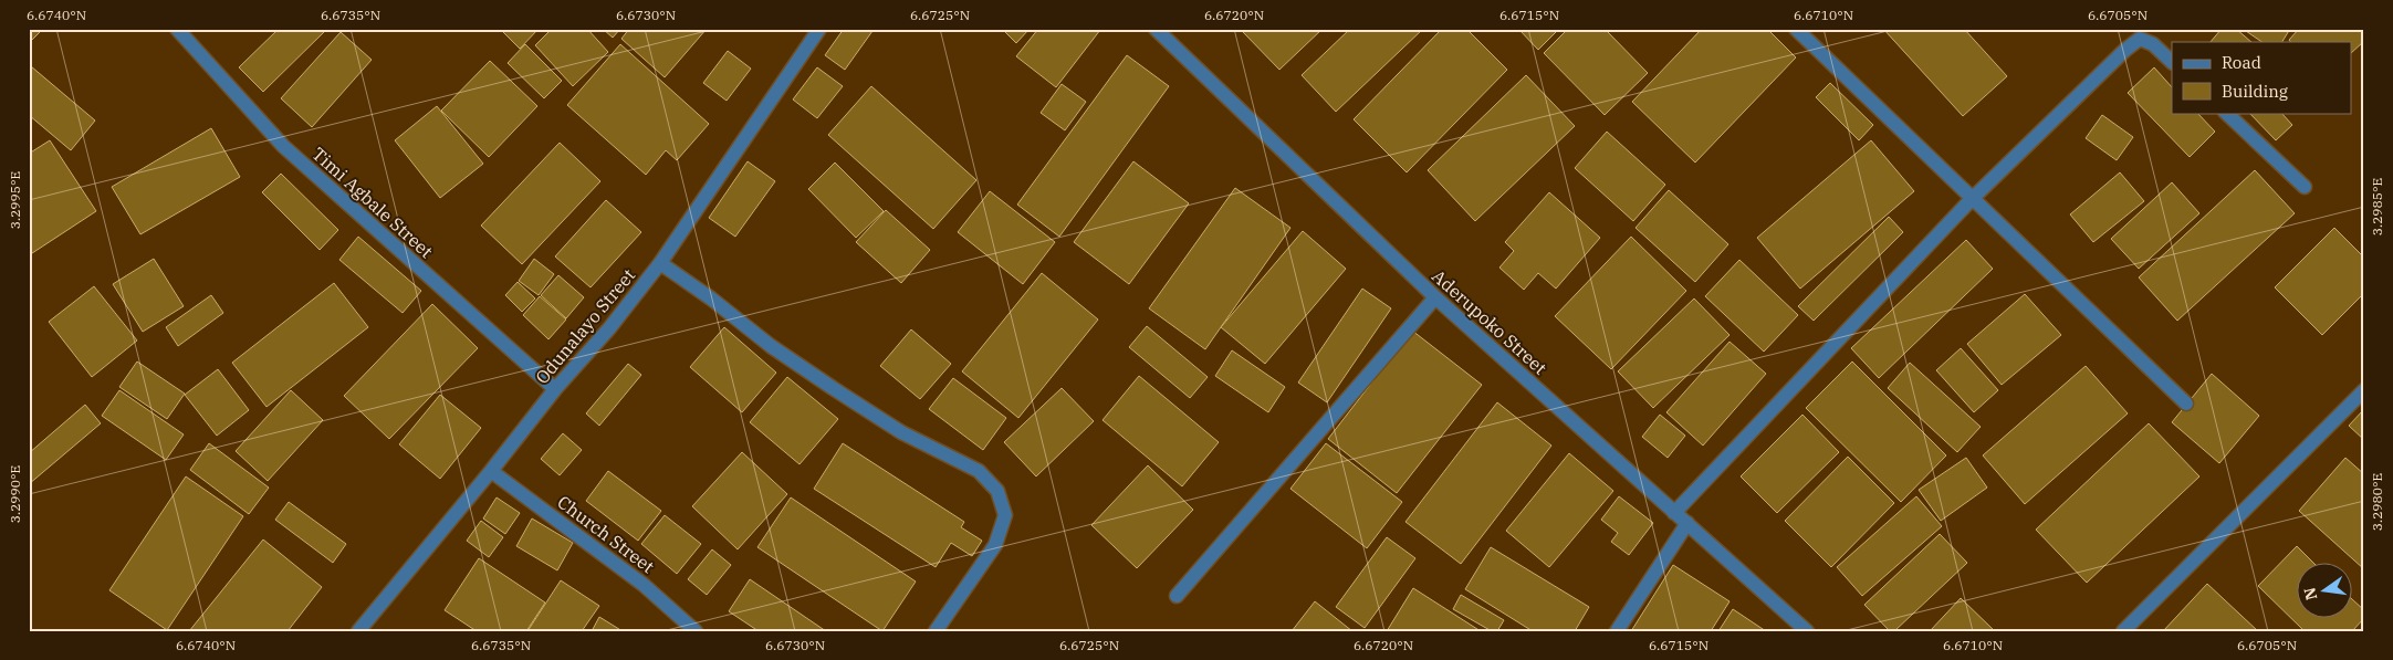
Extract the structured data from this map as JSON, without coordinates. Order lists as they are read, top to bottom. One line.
{"streets":{"street":["Timi Agbale Street","Aderupoko Street","Odunalayo Street","Church Street"]},"crossings":[["Timi Agbale Street","Odunalayo Street"],["Odunalayo Street","Church Street"]],"legend":["Road","Building"],"north":"left","coordinates":["6.6740°N","6.6735°N","6.6730°N","6.6725°N","6.6720°N","6.6715°N","6.6710°N","6.6705°N","3.2995°E","3.2985°E","3.2990°E","3.2980°E"]}
